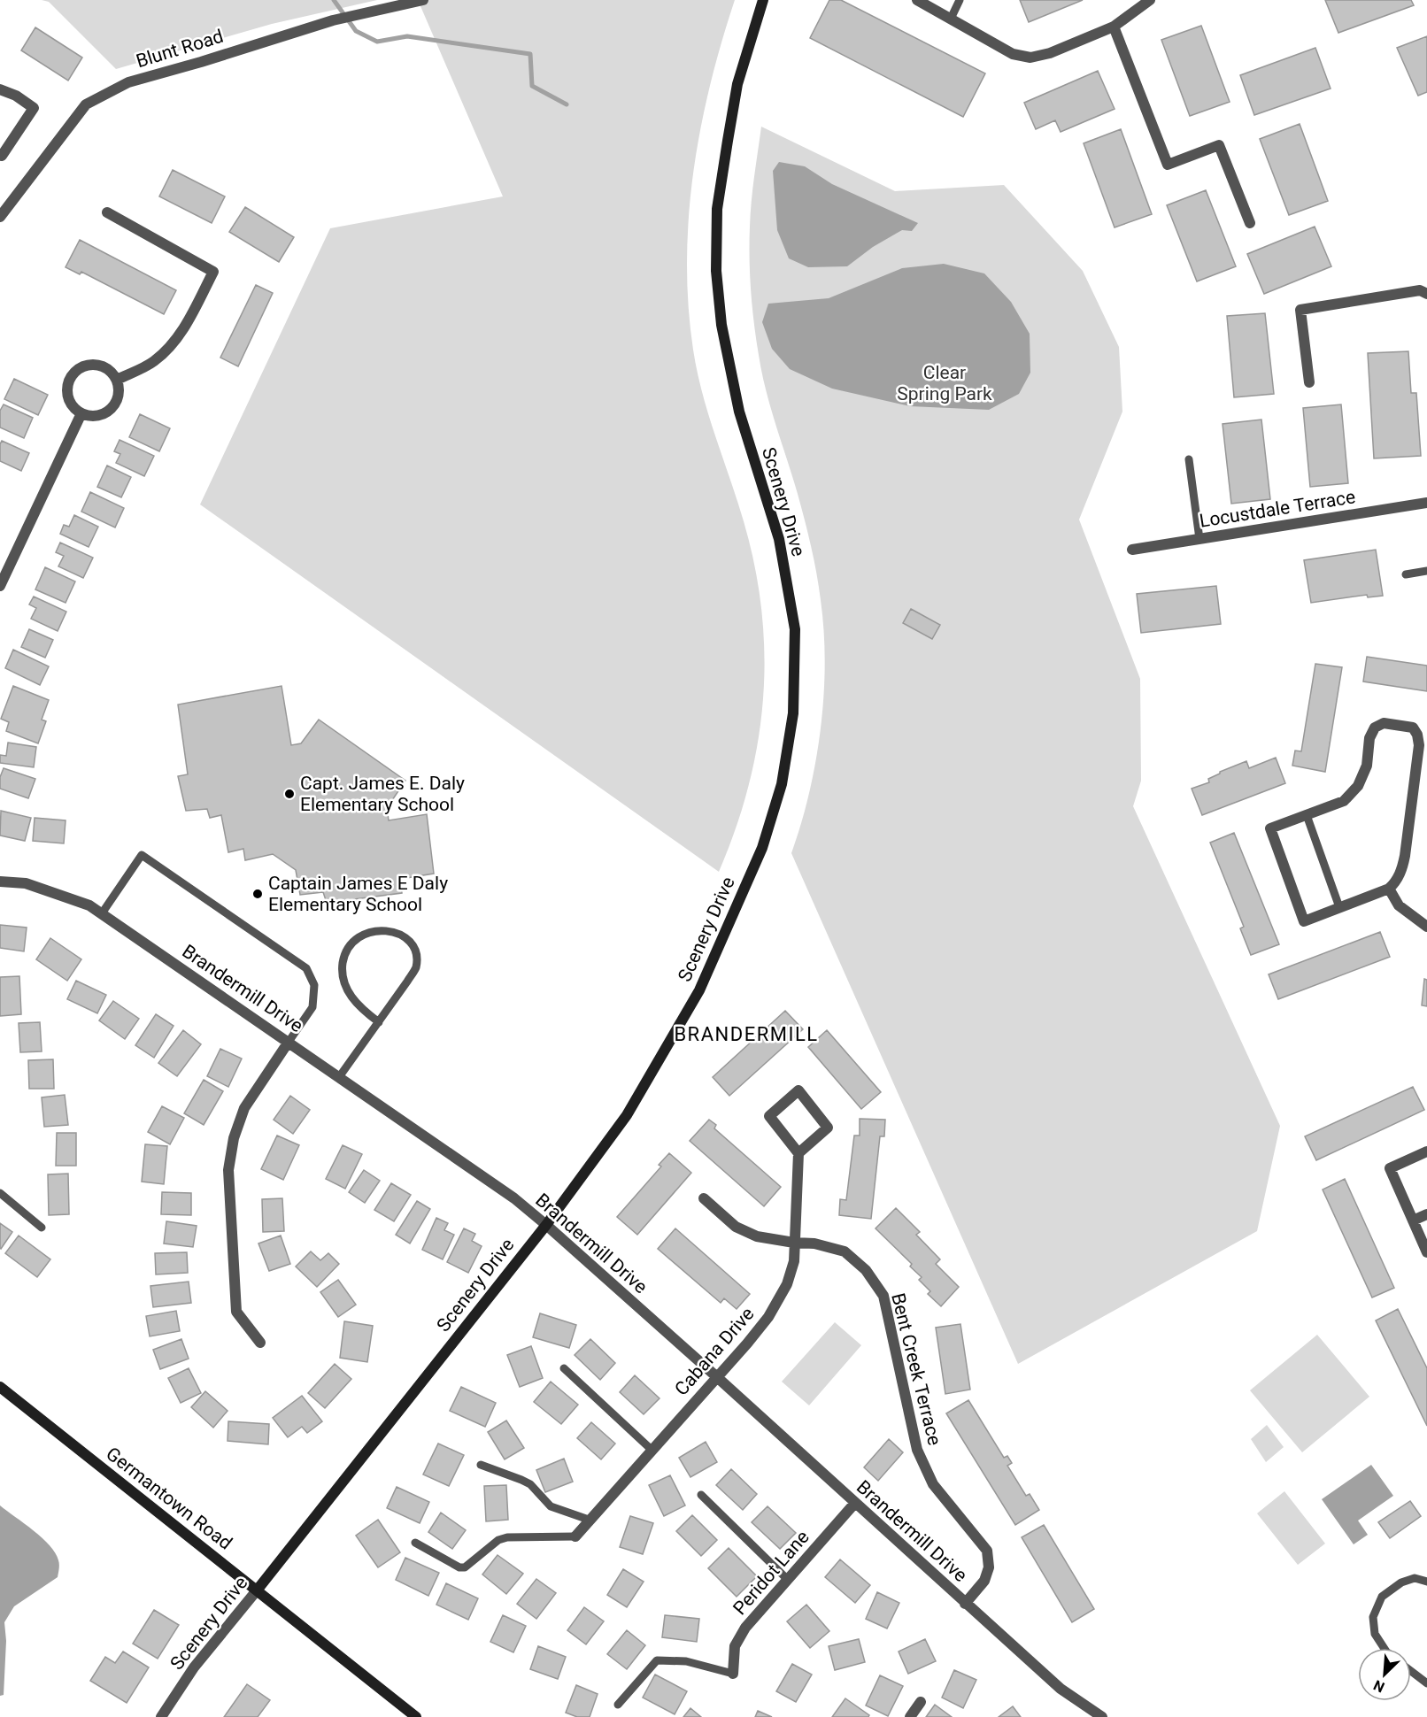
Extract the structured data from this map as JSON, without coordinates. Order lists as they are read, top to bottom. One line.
{"streets":{"street":["Blunt Road","Scenery Drive","Locustdale Terrace","Brandermill Drive","Cabana Drive","Bent Creek Terrace","Germantown Road","Peridot Lane"]},"crossings":[["Scenery Drive","Brandermill Drive"],["Scenery Drive","Germantown Road"],["Brandermill Drive","Cabana Drive"],["Brandermill Drive","Bent Creek Terrace"],["Brandermill Drive","Peridot Lane"],["Cabana Drive","Bent Creek Terrace"]],"districts":["BRANDERMILL"],"parks":["Clear Spring Park"],"places":["Capt. James E. Daly Elementary School","Captain James E Daly Elementary School"],"north":"bottom left"}
